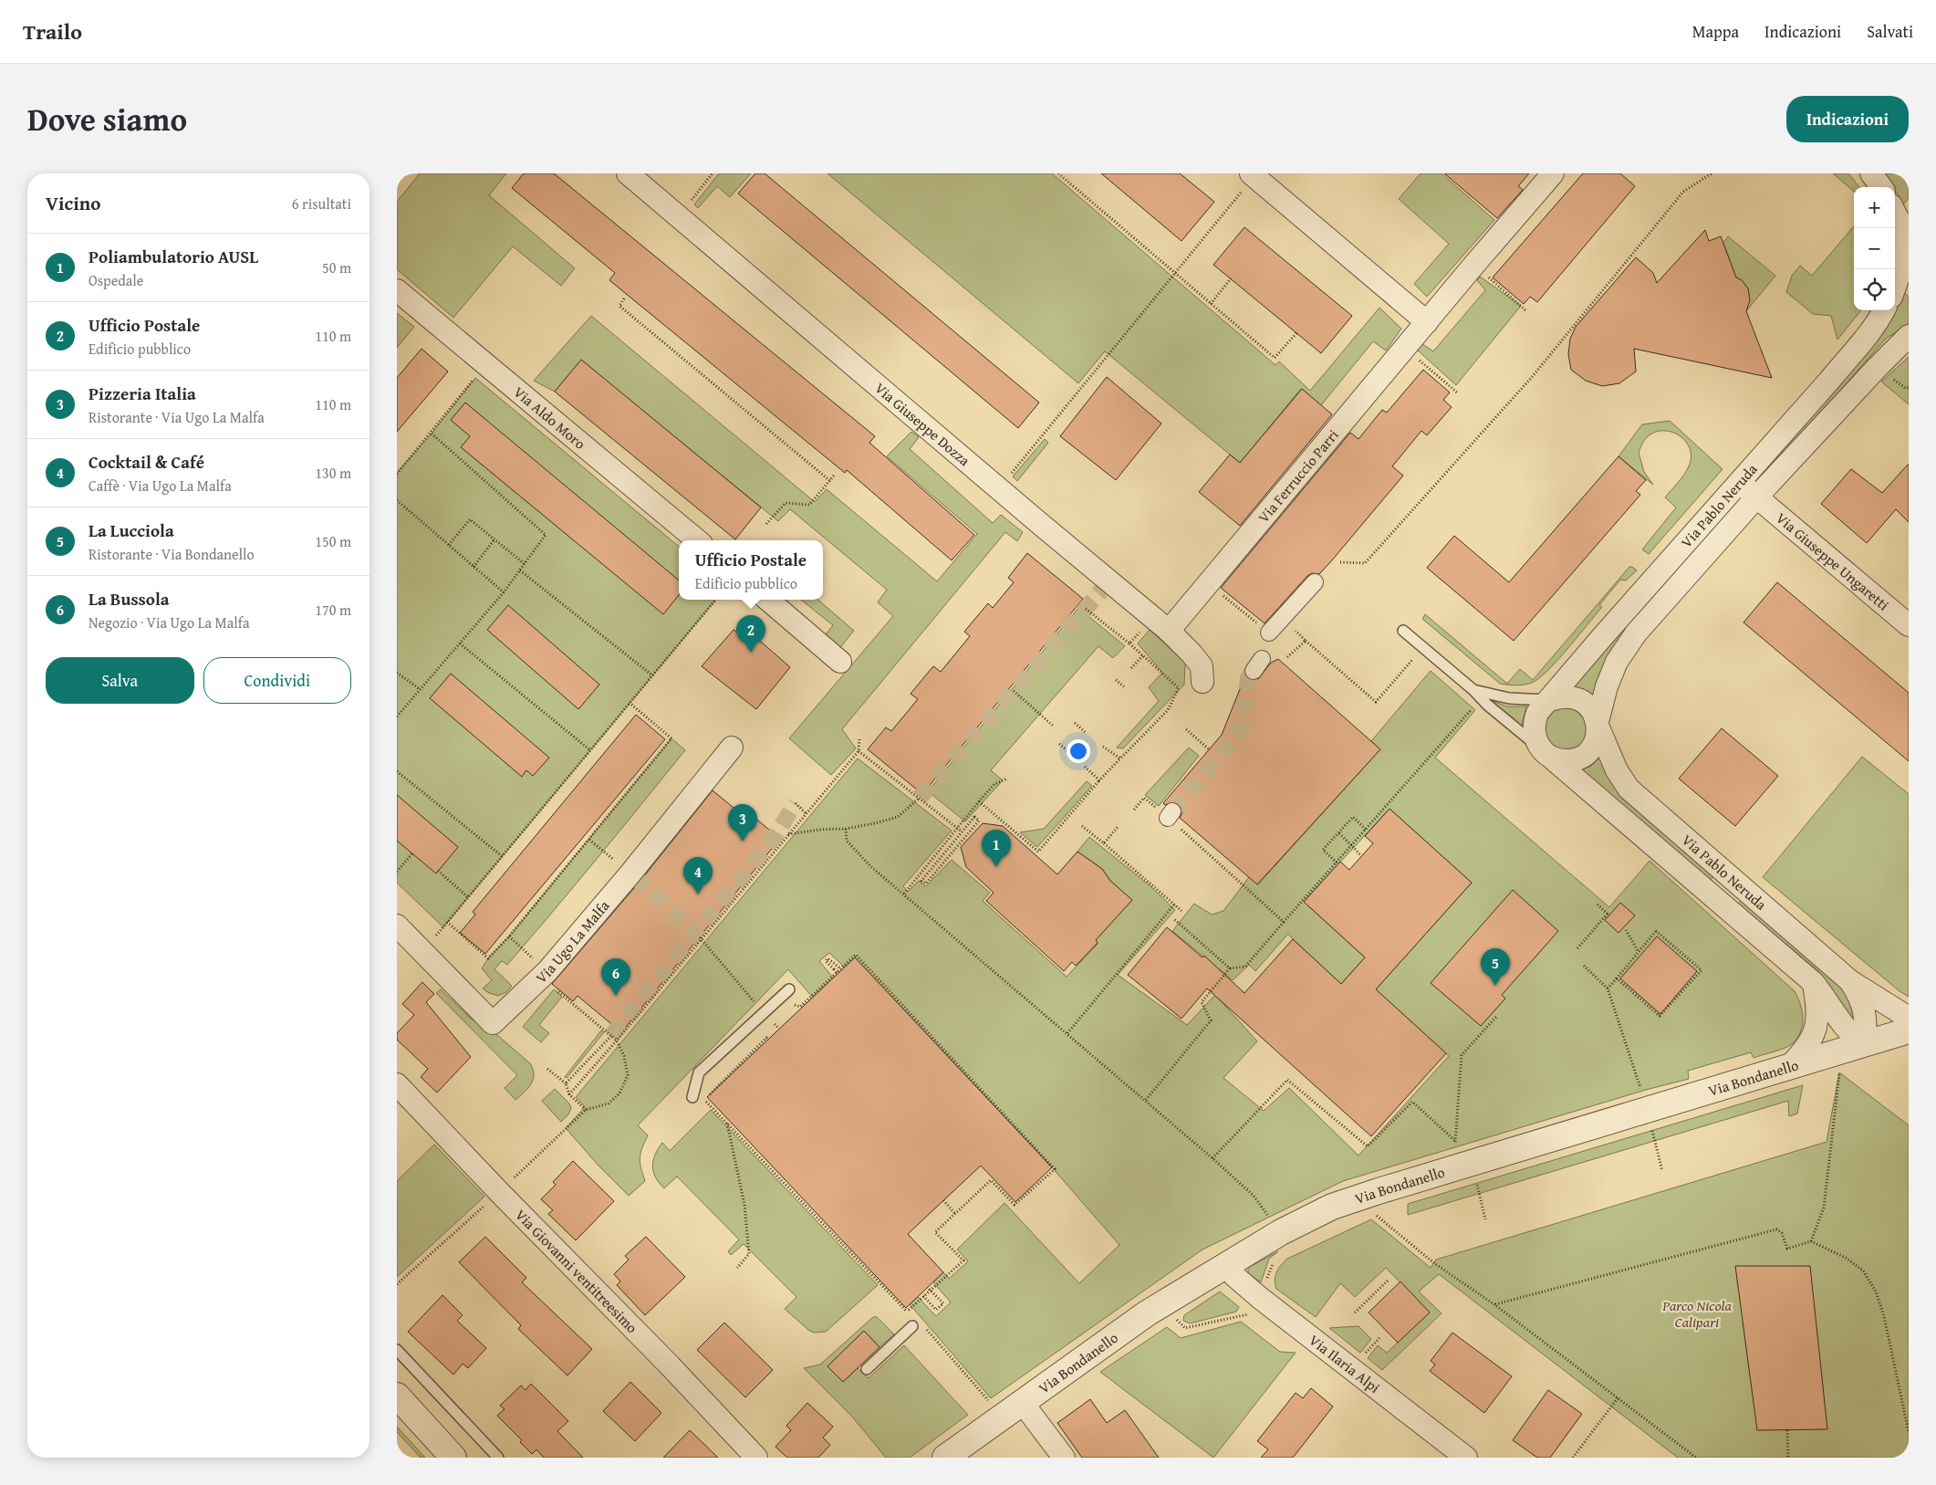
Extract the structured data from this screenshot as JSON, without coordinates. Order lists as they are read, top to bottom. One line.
{"streets":{"street":["Via Aldo Moro","Via Giuseppe Dozza","Via Ferruccio Parri","Via Pablo Neruda","Via Giuseppe Ungaretti","Via Ugo La Malfa","Via Bondanello","Via Giovanni ventitreesimo","Via Ilaria Alpi"]},"crossings":[["Via Giuseppe Dozza","Via Ferruccio Parri"],["Via Pablo Neruda","Via Giuseppe Ungaretti"],["Via Pablo Neruda","Via Bondanello"],["Via Bondanello","Via Ilaria Alpi"]],"parks":["Parco Nicola Calipari"],"page":{"header":"Trailo","nav":["Mappa","Indicazioni","Salvati"],"title":"Dove siamo","buttons":["Indicazioni",["Salva","Condividi"]],"heading":["Vicino","6 risultati"],"map_buttons":["+","−"],"list":[{"mark":"1","name":"Poliambulatorio AUSL","note":"Ospedale","value":"50 m"},{"mark":"2","name":"Ufficio Postale","note":"Edificio pubblico","value":"110 m"},{"mark":"3","name":"Pizzeria Italia","note":"Ristorante · Via Ugo La Malfa","value":"110 m"},{"mark":"4","name":"Cocktail & Café","note":"Caffè · Via Ugo La Malfa","value":"130 m"},{"mark":"5","name":"La Lucciola","note":"Ristorante · Via Bondanello","value":"150 m"},{"mark":"6","name":"La Bussola","note":"Negozio · Via Ugo La Malfa","value":"170 m"}],"popup":["Ufficio Postale","Edificio pubblico"],"pins":["2","3","1","4","5","6"]}}
